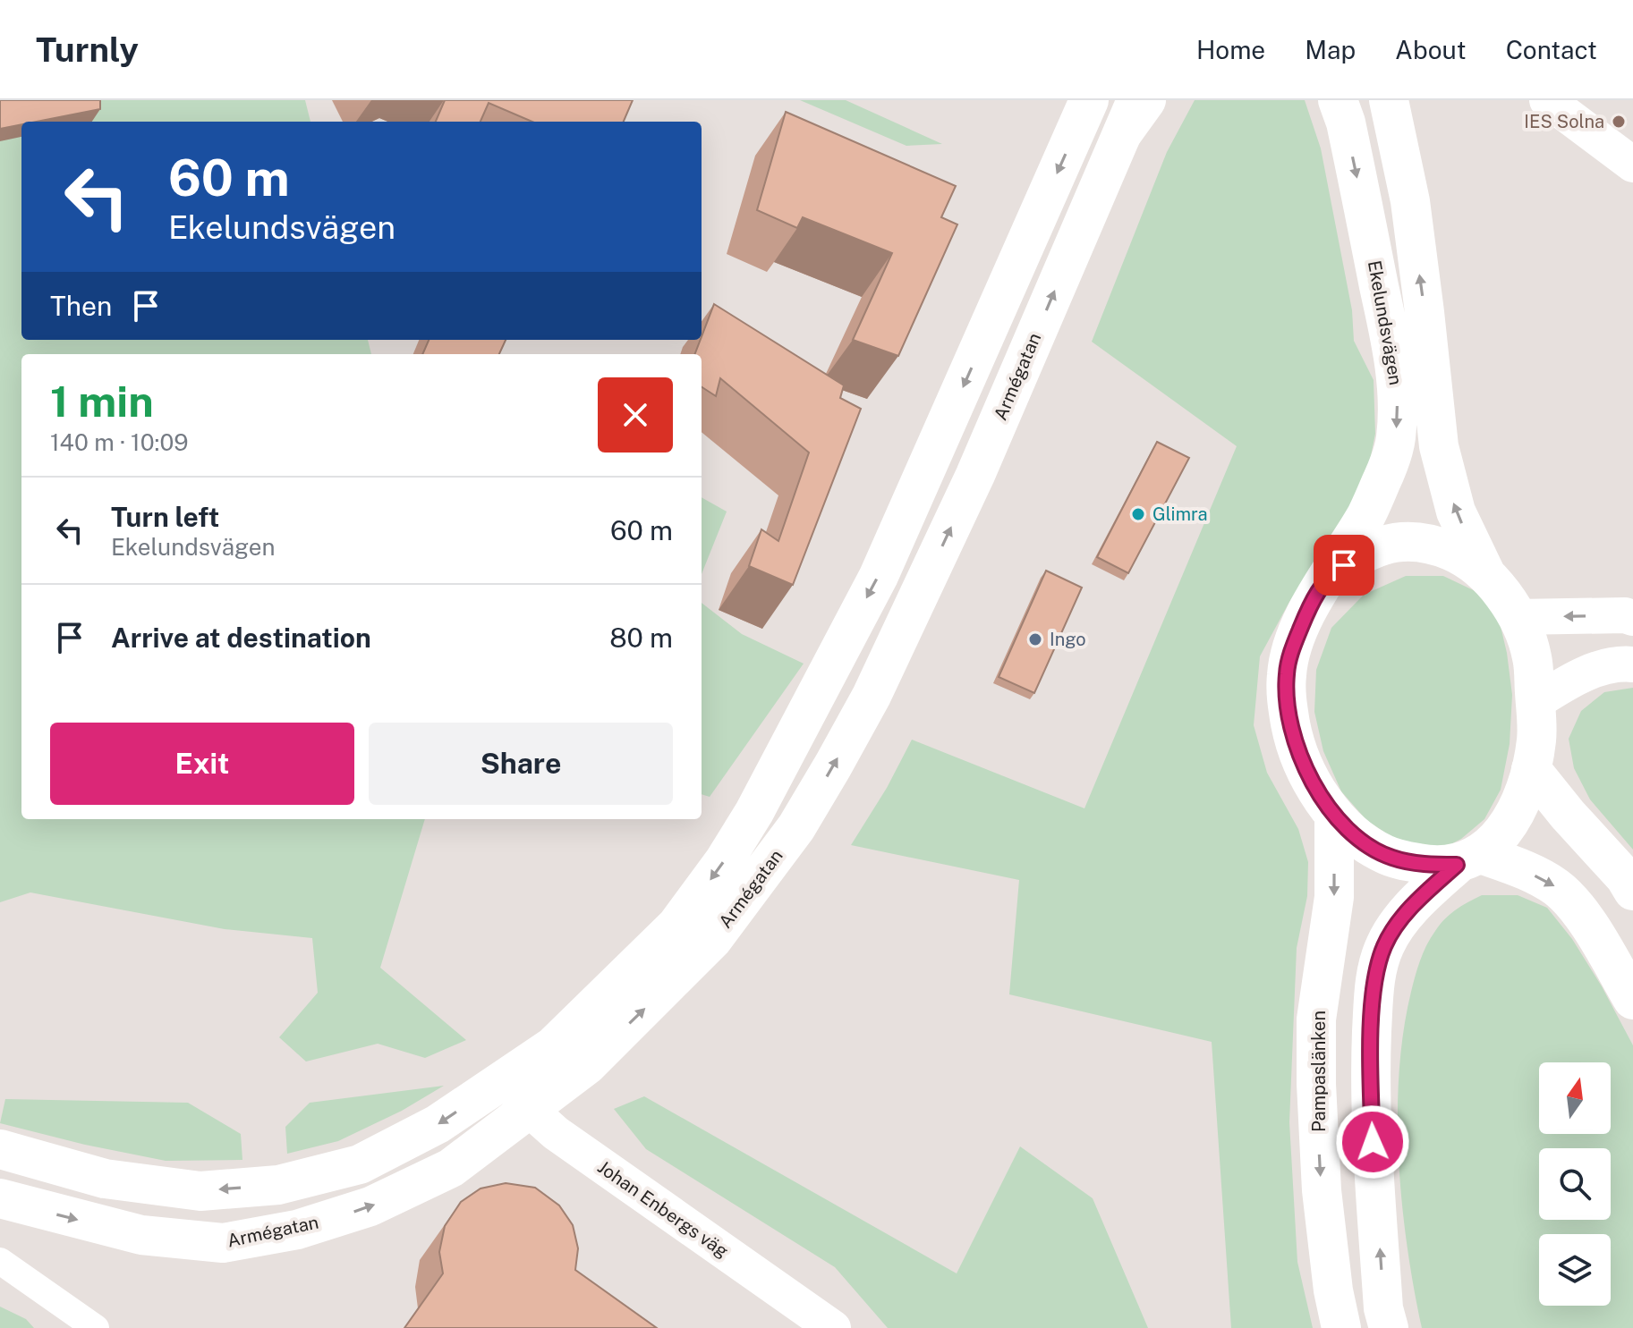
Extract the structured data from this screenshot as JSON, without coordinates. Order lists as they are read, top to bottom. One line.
{"streets":{"street":["Ekelundsvägen","Armégatan","Pampaslänken","Johan Enbergs väg"]},"crossings":[["Ekelundsvägen","Pampaslänken"],["Armégatan","Johan Enbergs väg"]],"places":["IES Solna","Glimra","Ingo"],"north":"top","page":{"header":"Turnly","nav":["Home","Map","About","Contact"],"turn":["60 m","Ekelundsvägen"],"then":"Then","heading":["1 min","140 m · 10:09"],"list":[{"name":"Turn left","note":"Ekelundsvägen","value":"60 m"},{"name":"Arrive at destination","value":"80 m"}],"buttons":["Exit","Share"]}}
